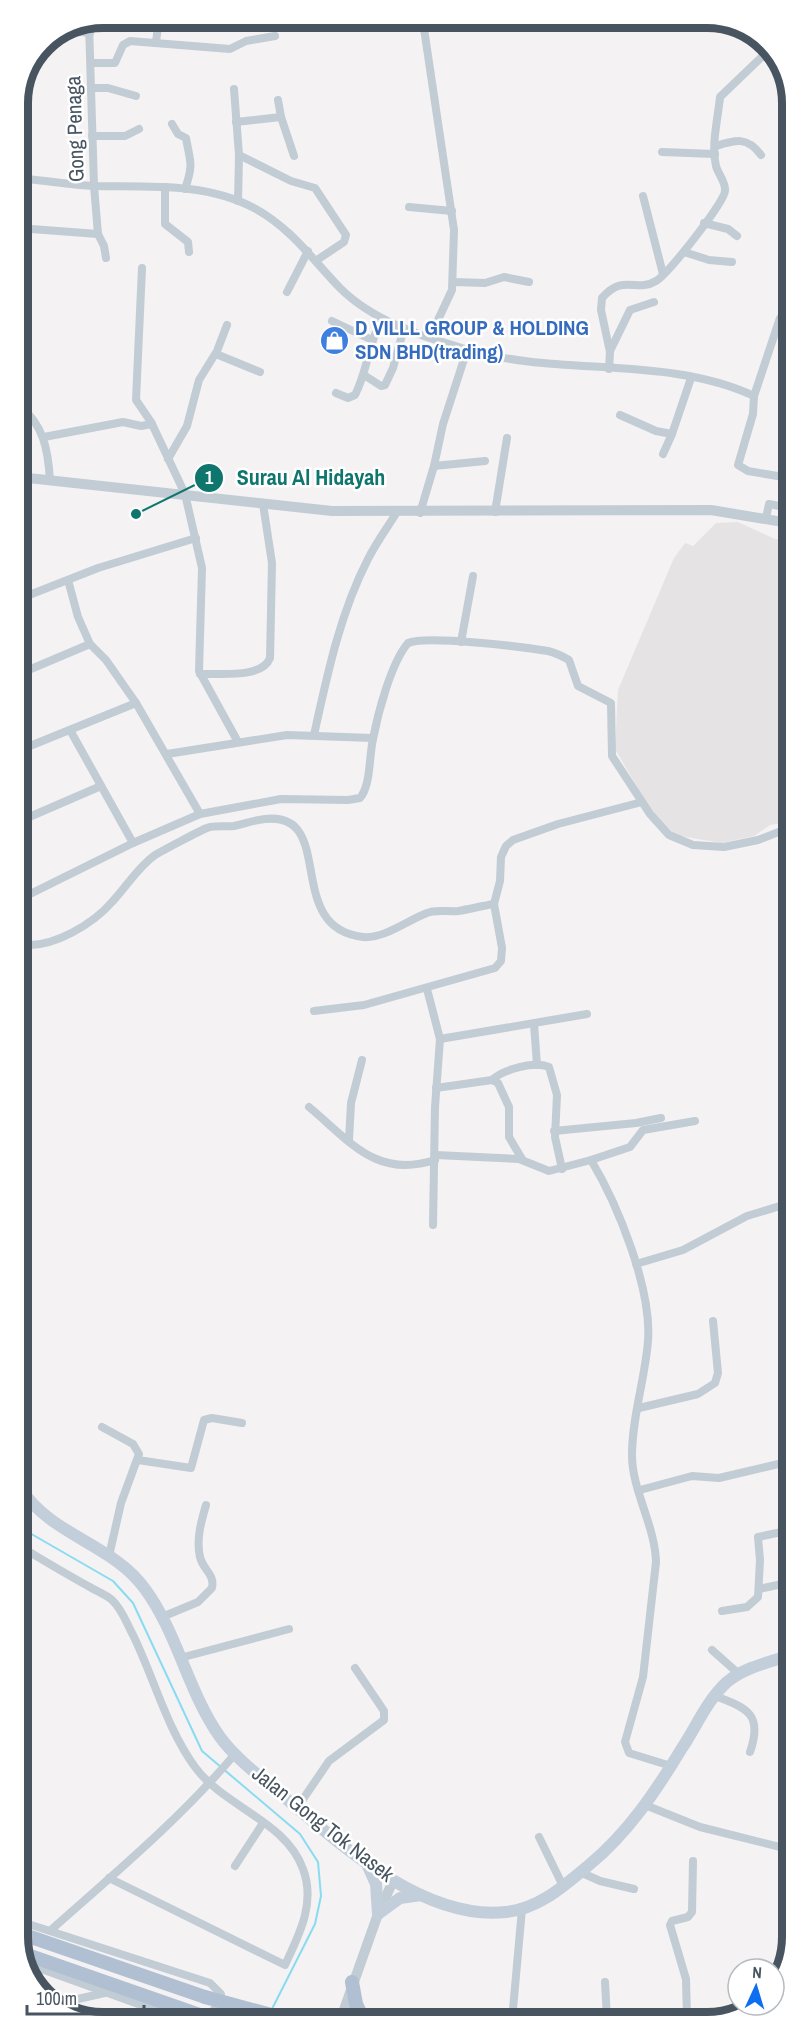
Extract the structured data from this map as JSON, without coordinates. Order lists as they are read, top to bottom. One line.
{"streets":{"main road":["Jalan Gong Tok Nasek"],"street":["Gong Penaga"]},"places":{"shop":["D VILLL GROUP & HOLDING SDN BHD(trading)"],"other":["Surau Al Hidayah"]},"scale_bar":"100 m","north":"top"}
